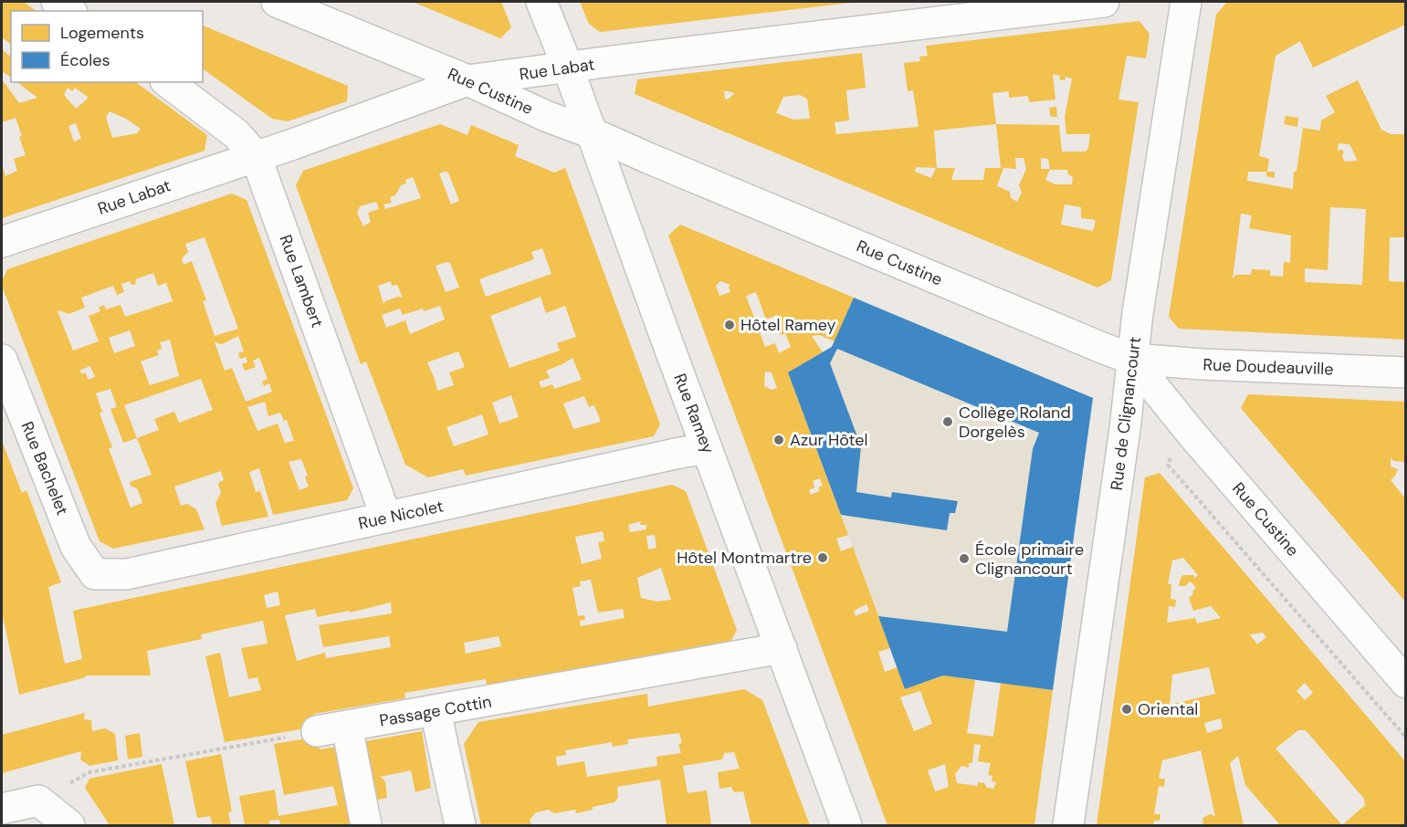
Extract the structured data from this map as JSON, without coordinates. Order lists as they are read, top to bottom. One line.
{"streets":{"street":["Rue Labat","Rue Custine","Rue Lambert","Rue Doudeauville","Rue Ramey","Rue de Clignancourt","Rue Bachelet","Rue Nicolet","Passage Cottin"]},"crossings":[["Rue Labat","Rue Custine"],["Rue Labat","Rue Lambert"],["Rue Labat","Rue Ramey"],["Rue Custine","Rue Doudeauville"],["Rue Custine","Rue Ramey"],["Rue Custine","Rue de Clignancourt"],["Rue Lambert","Rue Nicolet"],["Rue Doudeauville","Rue de Clignancourt"],["Rue Ramey","Rue Nicolet"],["Rue Ramey","Passage Cottin"],["Rue Bachelet","Rue Nicolet"]],"places":["Hôtel Ramey","Collège Roland Dorgelès","Azur Hôtel","Hôtel Montmartre","École primaire Clignancourt","Oriental"],"legend":["Logements","Écoles"]}
